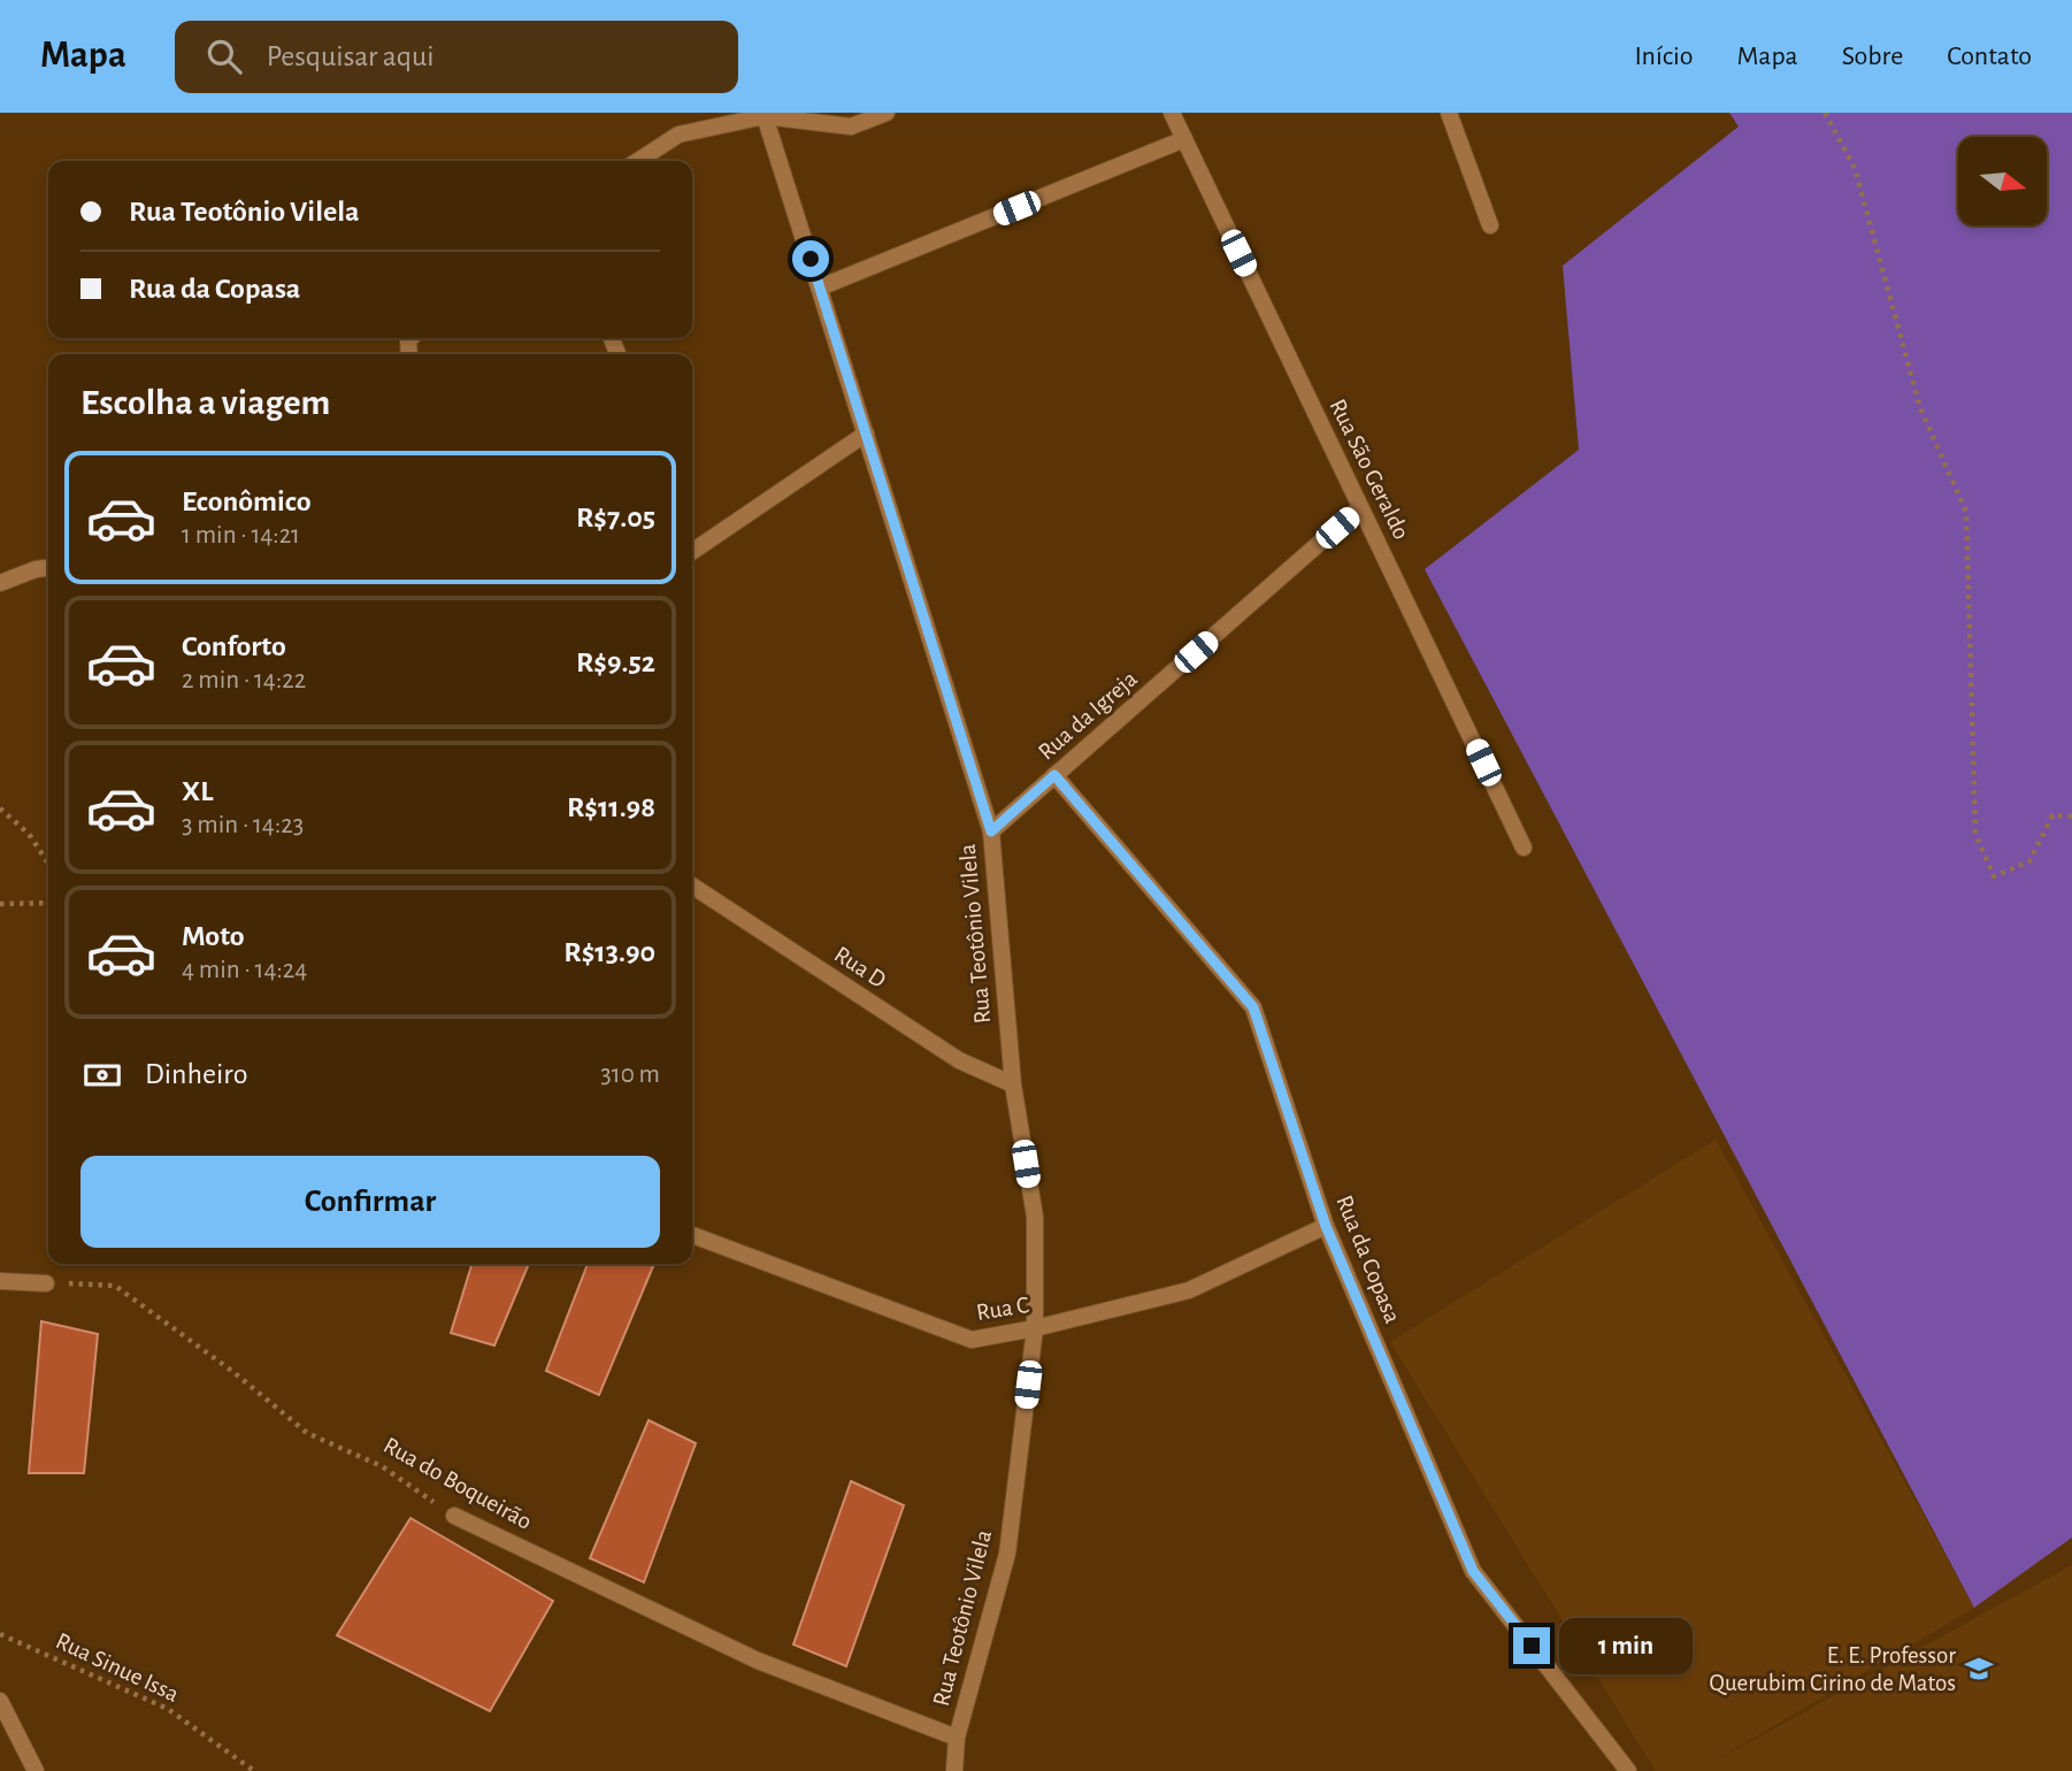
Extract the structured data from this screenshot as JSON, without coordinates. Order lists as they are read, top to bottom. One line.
{"streets":{"street":["Rua São Geraldo","Rua da Igreja","Rua Teotônio Vilela","Rua D","Rua da Copasa","Rua C","Rua do Boqueirão"],"path":["Rua Sinue Issa"]},"crossings":[["Rua São Geraldo","Rua da Igreja"],["Rua da Igreja","Rua Teotônio Vilela"],["Rua da Igreja","Rua da Copasa"],["Rua Teotônio Vilela","Rua D"],["Rua Teotônio Vilela","Rua C"],["Rua Teotônio Vilela","Rua do Boqueirão"],["Rua da Copasa","Rua C"]],"places":{"school or university":["E. E. Professor Querubim Cirino de Matos"]},"north":"right","page":{"header":"Mapa","search":"Pesquisar aqui","nav":["Início","Mapa","Sobre","Contato"],"banner":["Rua Teotônio Vilela","Rua da Copasa"],"heading":"Escolha a viagem","list":[{"name":"Econômico","note":"1 min · 14:21","value":"R$7.05"},{"name":"Conforto","note":"2 min · 14:22","value":"R$9.52"},{"name":"XL","note":"3 min · 14:23","value":"R$11.98"},{"name":"Moto","note":"4 min · 14:24","value":"R$13.90"}],"pay":["Dinheiro","310 m"],"buttons":"Confirmar","bubble":"1 min"}}
